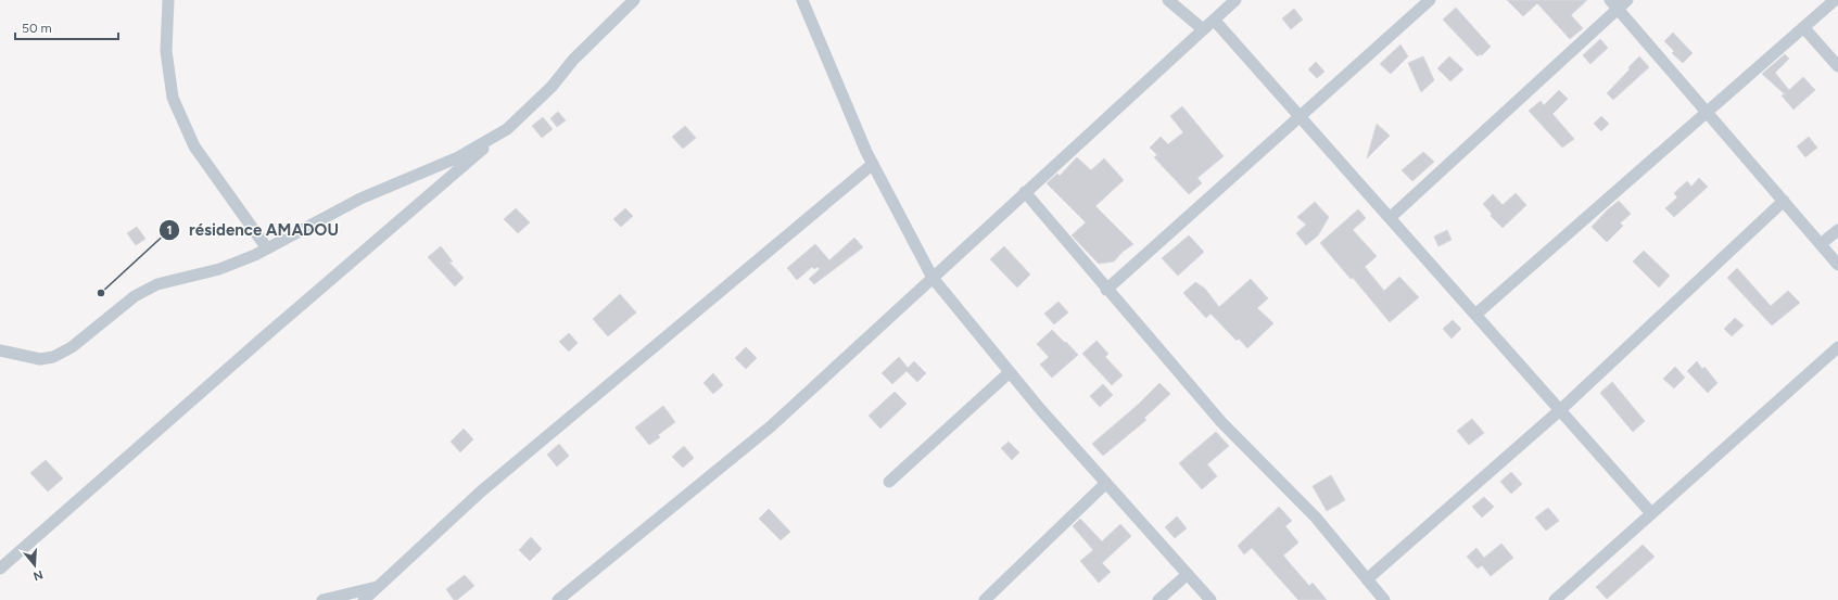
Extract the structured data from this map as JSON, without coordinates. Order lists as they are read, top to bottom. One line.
{"places":["résidence AMADOU"],"scale_bar":"50 m","north":"bottom"}
